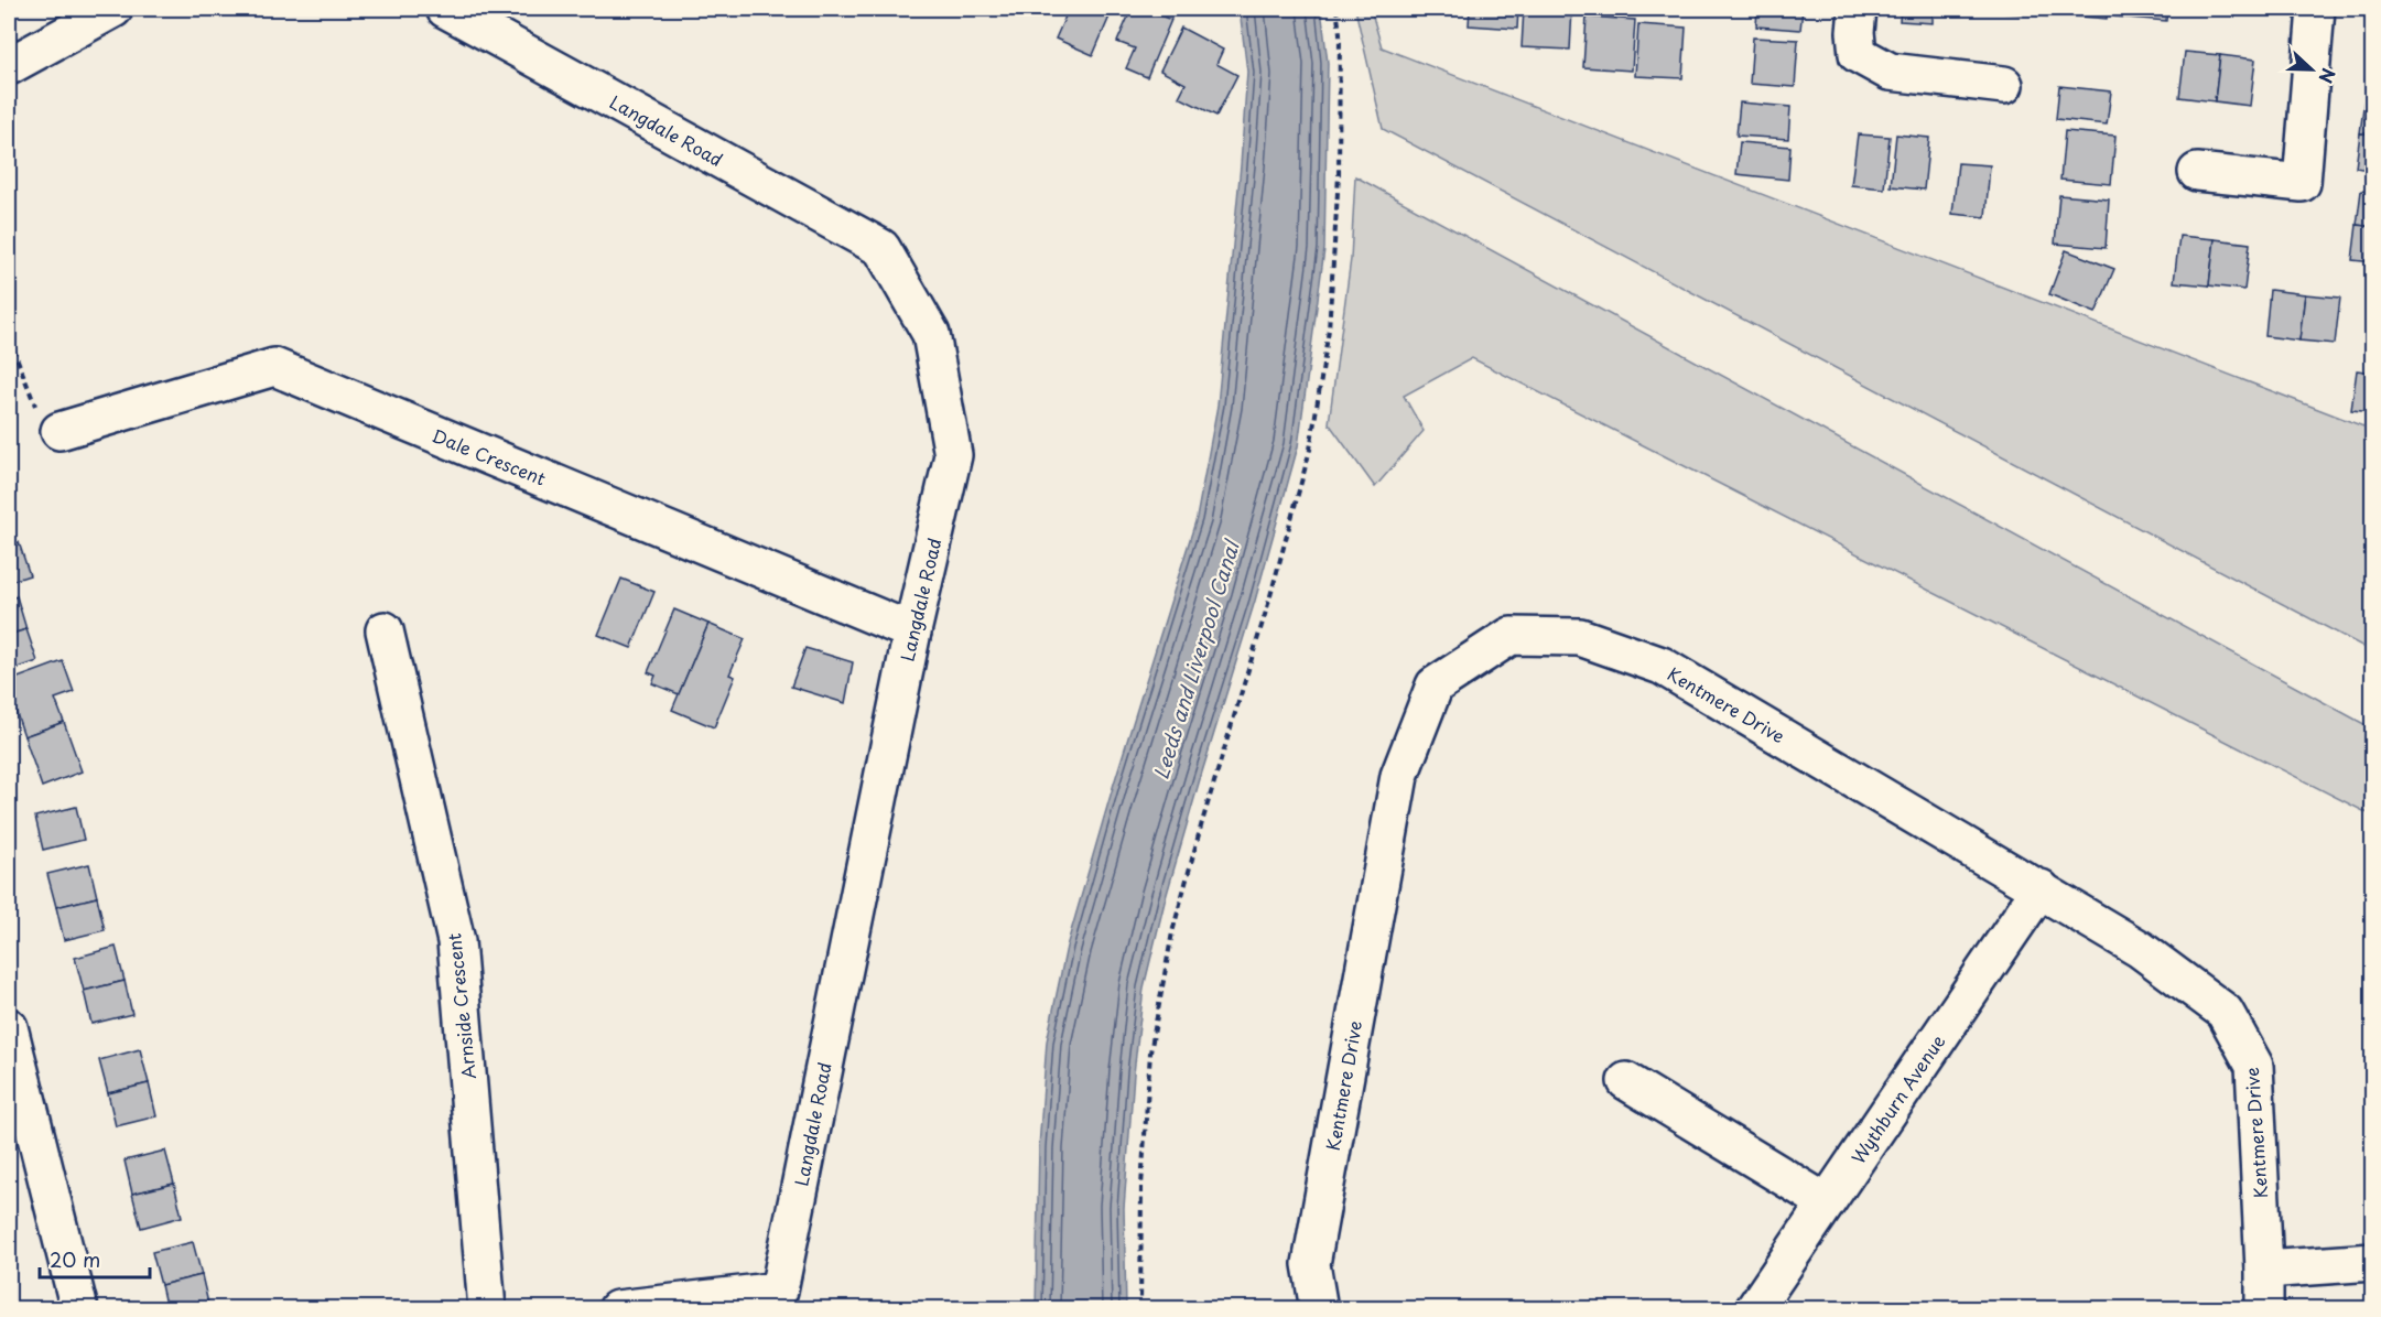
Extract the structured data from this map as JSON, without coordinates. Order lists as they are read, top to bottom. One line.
{"streets":{"street":["Langdale Road","Dale Crescent","Kentmere Drive","Arnside Crescent","Wythburn Avenue"]},"crossings":[["Langdale Road","Dale Crescent"],["Kentmere Drive","Wythburn Avenue"]],"water":["Leeds and Liverpool Canal"],"scale_bar":"20 m","north":"right"}
